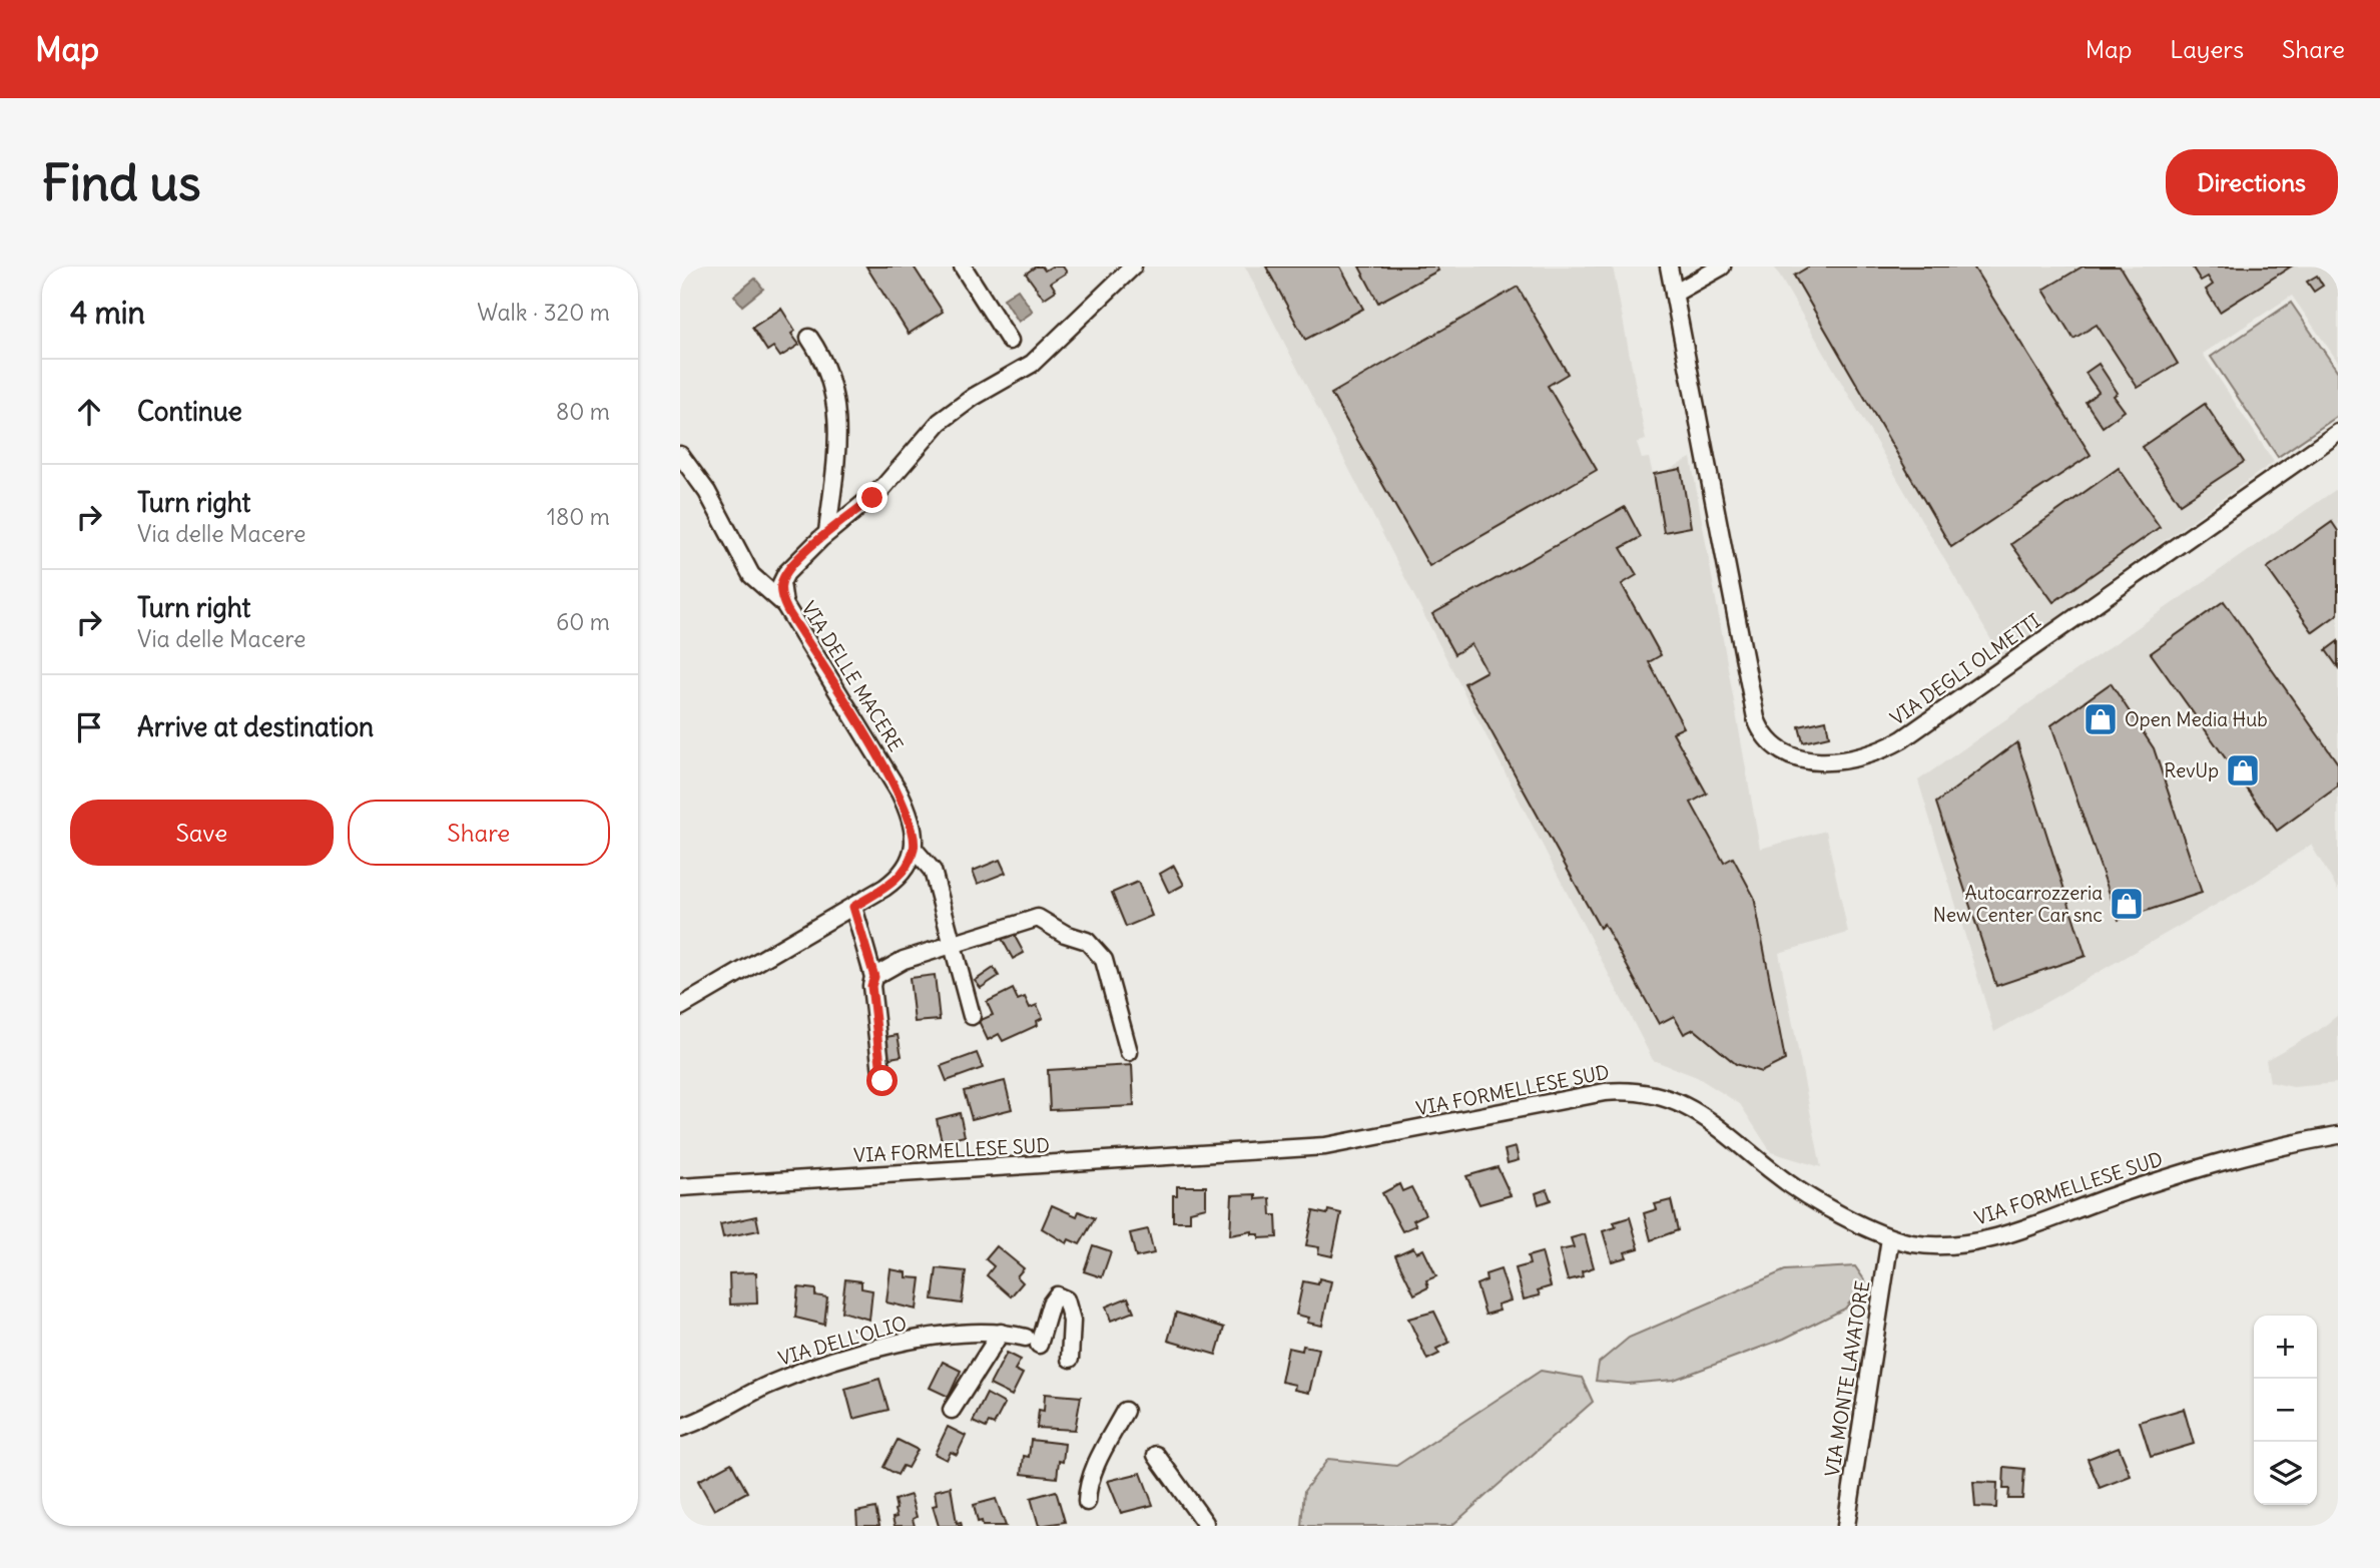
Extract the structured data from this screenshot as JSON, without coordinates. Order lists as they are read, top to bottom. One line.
{"streets":{"street":["VIA DEGLI OLMETTI","VIA DELLE MACERE","VIA FORMELLESE SUD","VIA DELL'OLIO","VIA MONTE LAVATORE"]},"crossings":[["VIA FORMELLESE SUD","VIA MONTE LAVATORE"]],"places":{"shop":["Open Media Hub","RevUp","Autocarrozzeria New Center Car snc"]},"page":{"header":"Map","nav":["Map","Layers","Share"],"buttons":["Directions",["Save","Share"]],"title":"Find us","heading":["4 min","Walk · 320 m"],"list":[["Continue","80 m"],["Turn right","Via delle Macere","180 m"],["Turn right","Via delle Macere","60 m"],"Arrive at destination"],"map_buttons":["+","−"]}}
